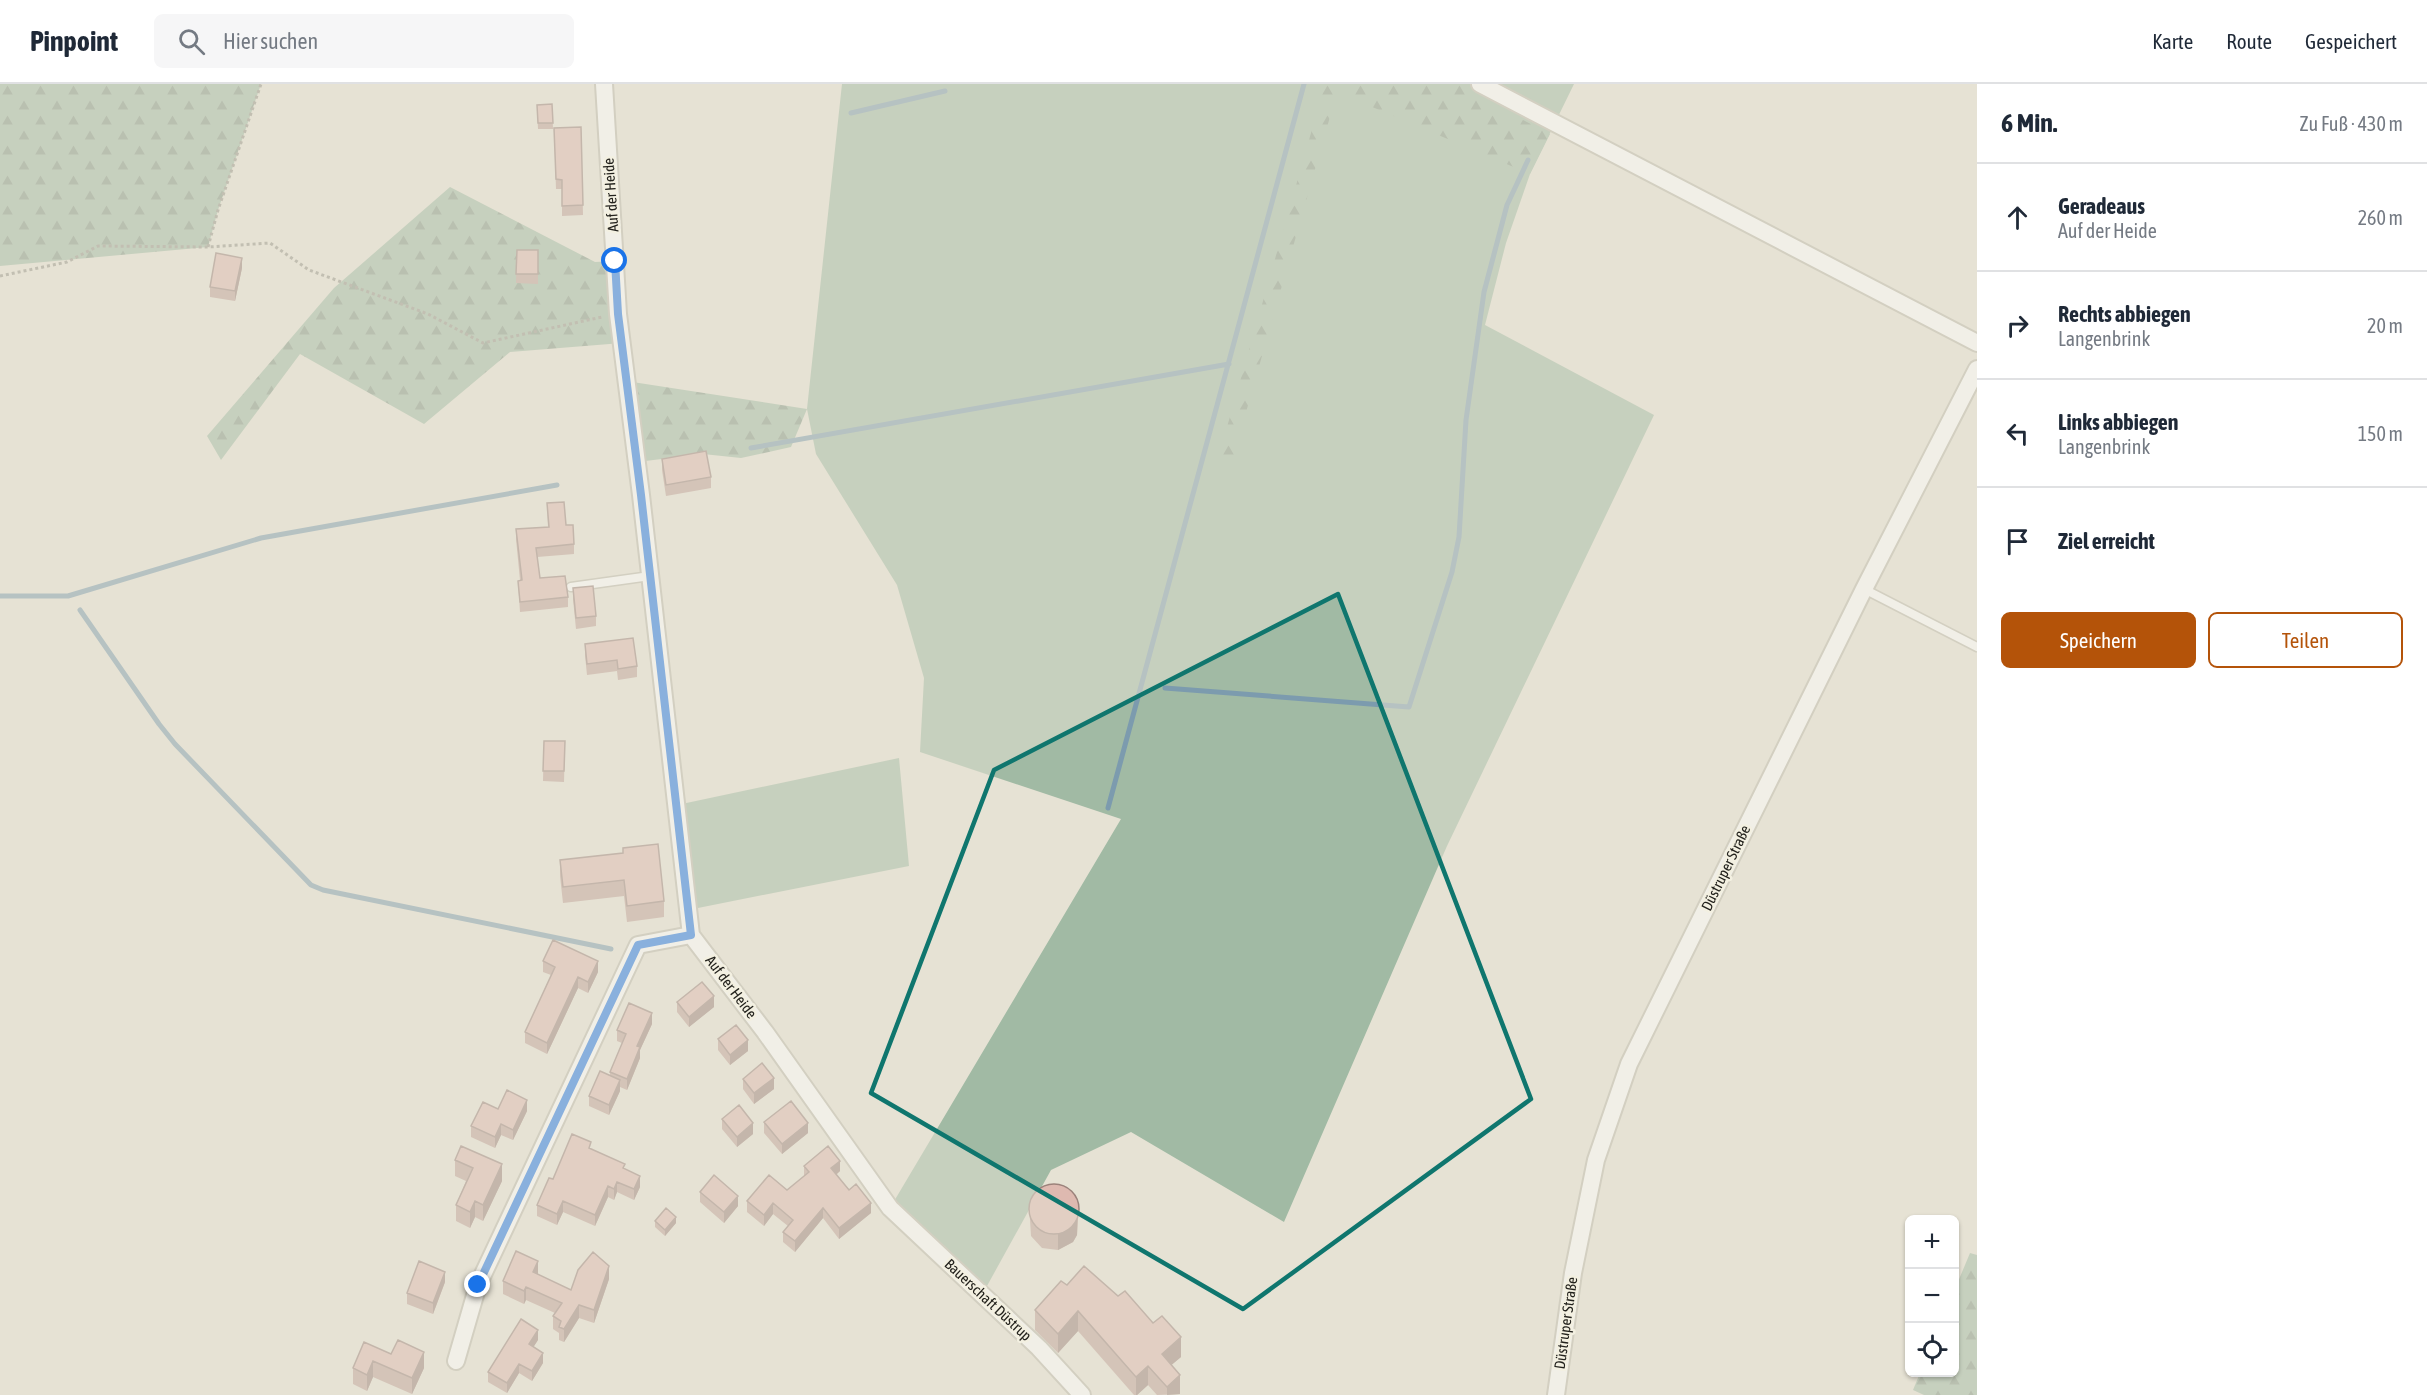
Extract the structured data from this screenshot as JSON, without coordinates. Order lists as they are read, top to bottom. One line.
{"streets":{"street":["Auf der Heide","Düstruper Straße","Bauerschaft Düstrup"]},"crossings":[["Auf der Heide","Bauerschaft Düstrup"]],"page":{"header":"Pinpoint","search":"Hier suchen","nav":["Karte","Route","Gespeichert"],"heading":["6 Min.","Zu Fuß · 430 m"],"list":[["Geradeaus","Auf der Heide","260 m"],["Rechts abbiegen","Langenbrink","20 m"],["Links abbiegen","Langenbrink","150 m"],"Ziel erreicht"],"buttons":["Speichern","Teilen"],"map_buttons":["+","−"]}}
